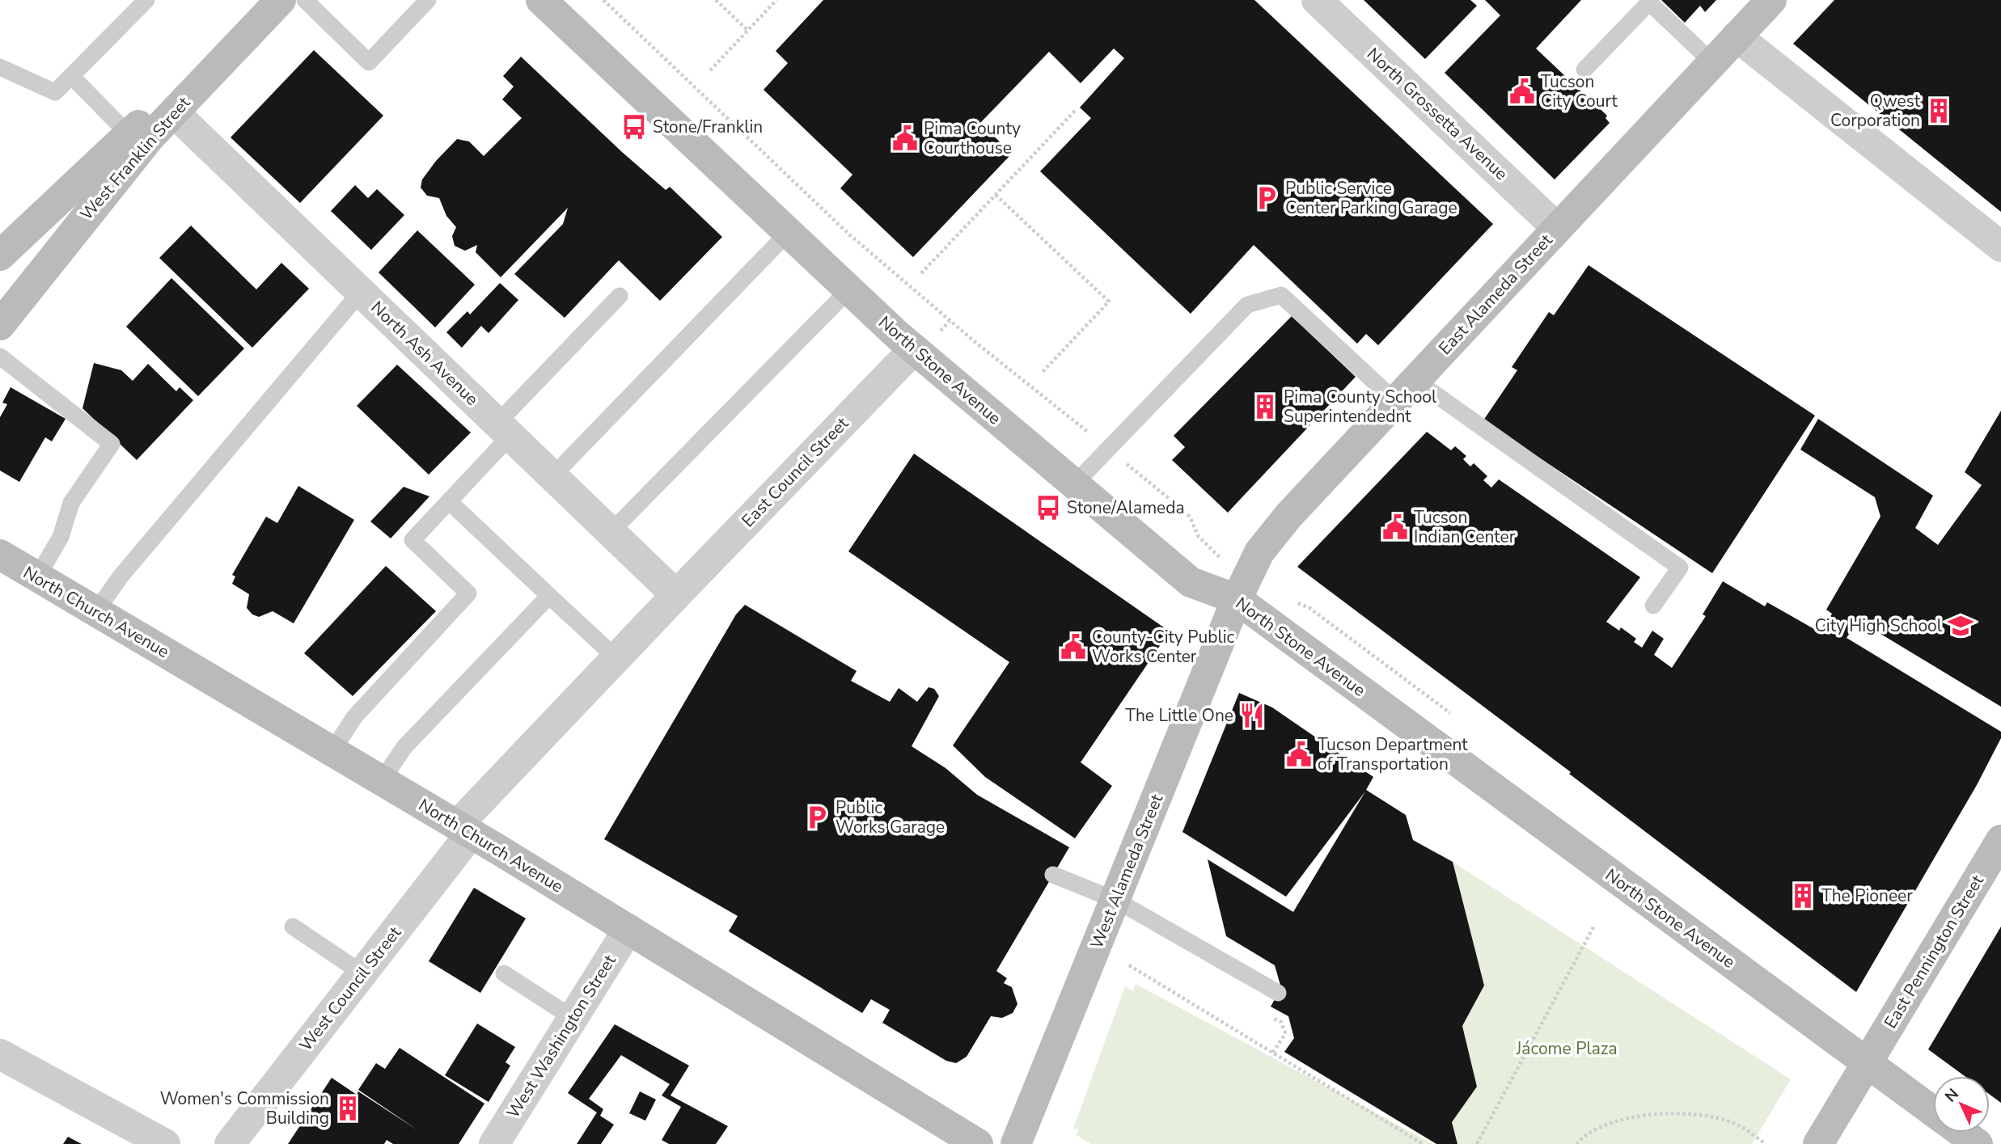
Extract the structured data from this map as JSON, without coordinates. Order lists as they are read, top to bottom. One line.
{"streets":{"street":["North Grossetta Avenue","West Franklin Street","East Alameda Street","North Ash Avenue","North Stone Avenue","East Council Street","North Church Avenue","West Alameda Street","East Pennington Street","West Council Street","West Washington Street"]},"crossings":[["North Grossetta Avenue","East Alameda Street"],["West Franklin Street","North Ash Avenue"],["East Alameda Street","North Stone Avenue"],["East Alameda Street","West Alameda Street"],["North Ash Avenue","East Council Street"],["North Ash Avenue","West Council Street"],["North Stone Avenue","East Council Street"],["North Stone Avenue","West Alameda Street"],["North Stone Avenue","East Pennington Street"],["East Council Street","West Council Street"],["North Church Avenue","West Council Street"],["North Church Avenue","West Washington Street"]],"parks":["Jácome Plaza"],"places":{"public building":["Tucson City Court","Pima County Courthouse","Tucson Indian Center","County-City Public Works Center","Tucson Department of Transportation"],"building":["Qwest Corporation","Pima County School Superintendednt","The Pioneer","Women's Commission Building"],"bus stop":["Stone/Franklin","Stone/Alameda"],"parking":["Public Service Center Parking Garage","Public Works Garage"],"school or university":["City High School"],"restaurant":["The Little One"]},"north":"top left"}
